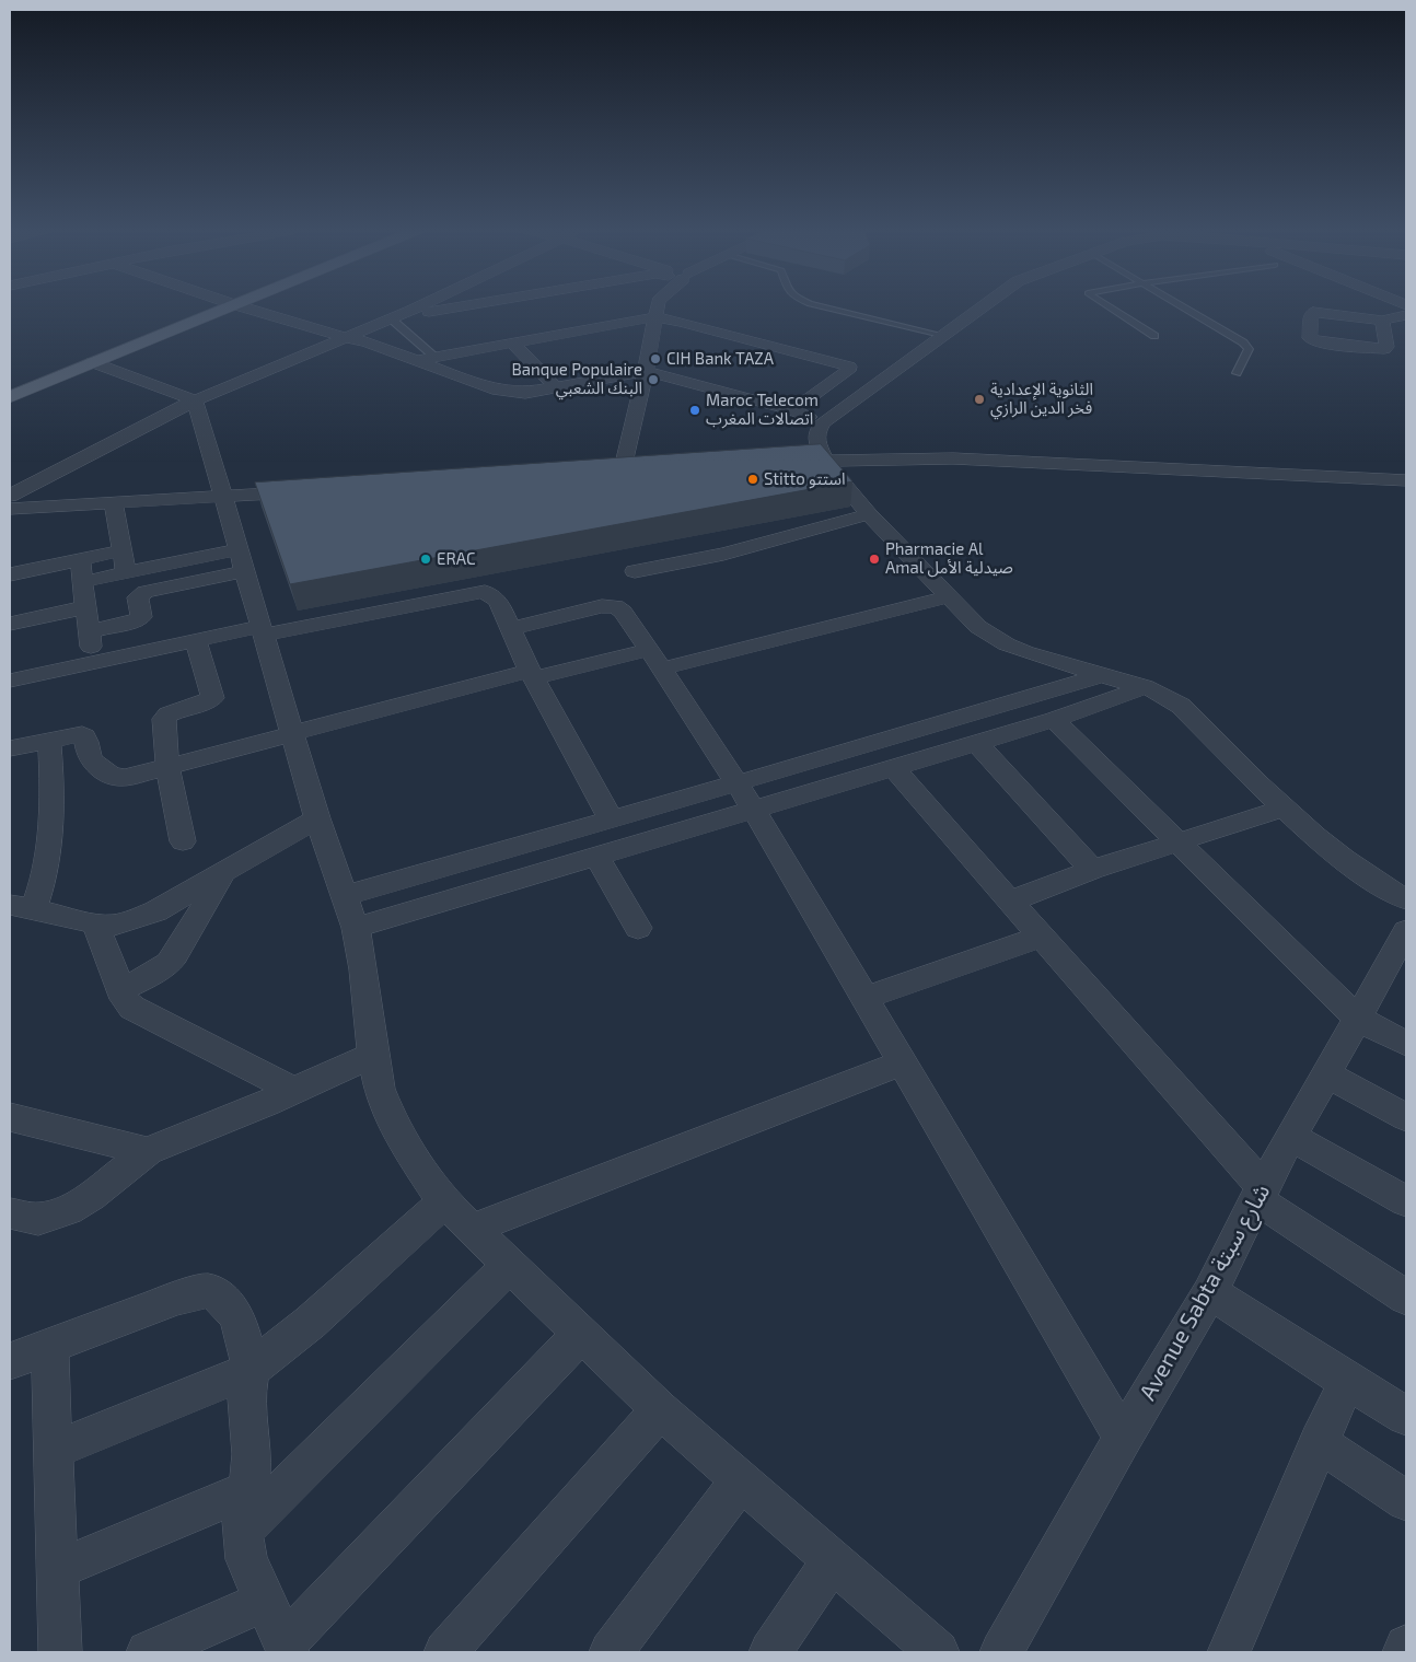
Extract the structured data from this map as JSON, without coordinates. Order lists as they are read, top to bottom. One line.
{"streets":{"street":["Avenue Sabta شارع سبتة"]},"places":["CIH Bank TAZA","Banque Populaire البنك الشعبي","الثانوية الإعدادية فخر الدين الرازي","Maroc Telecom اتصالات المغرب","Stitto استتو","ERAC","Pharmacie Al Amal صيدلية الأمل"]}
